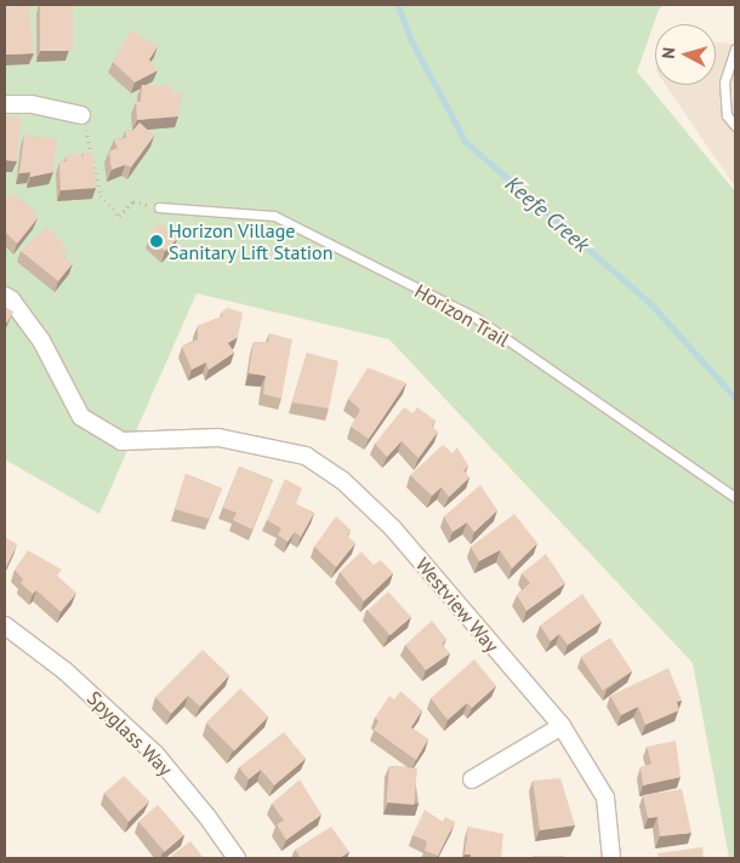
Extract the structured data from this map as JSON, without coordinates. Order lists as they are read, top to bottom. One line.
{"streets":{"street":["Westview Way","Spyglass Way"],"lane":["Horizon Trail"]},"water":["Keefe Creek"],"places":["Horizon Village Sanitary Lift Station"],"north":"left"}
